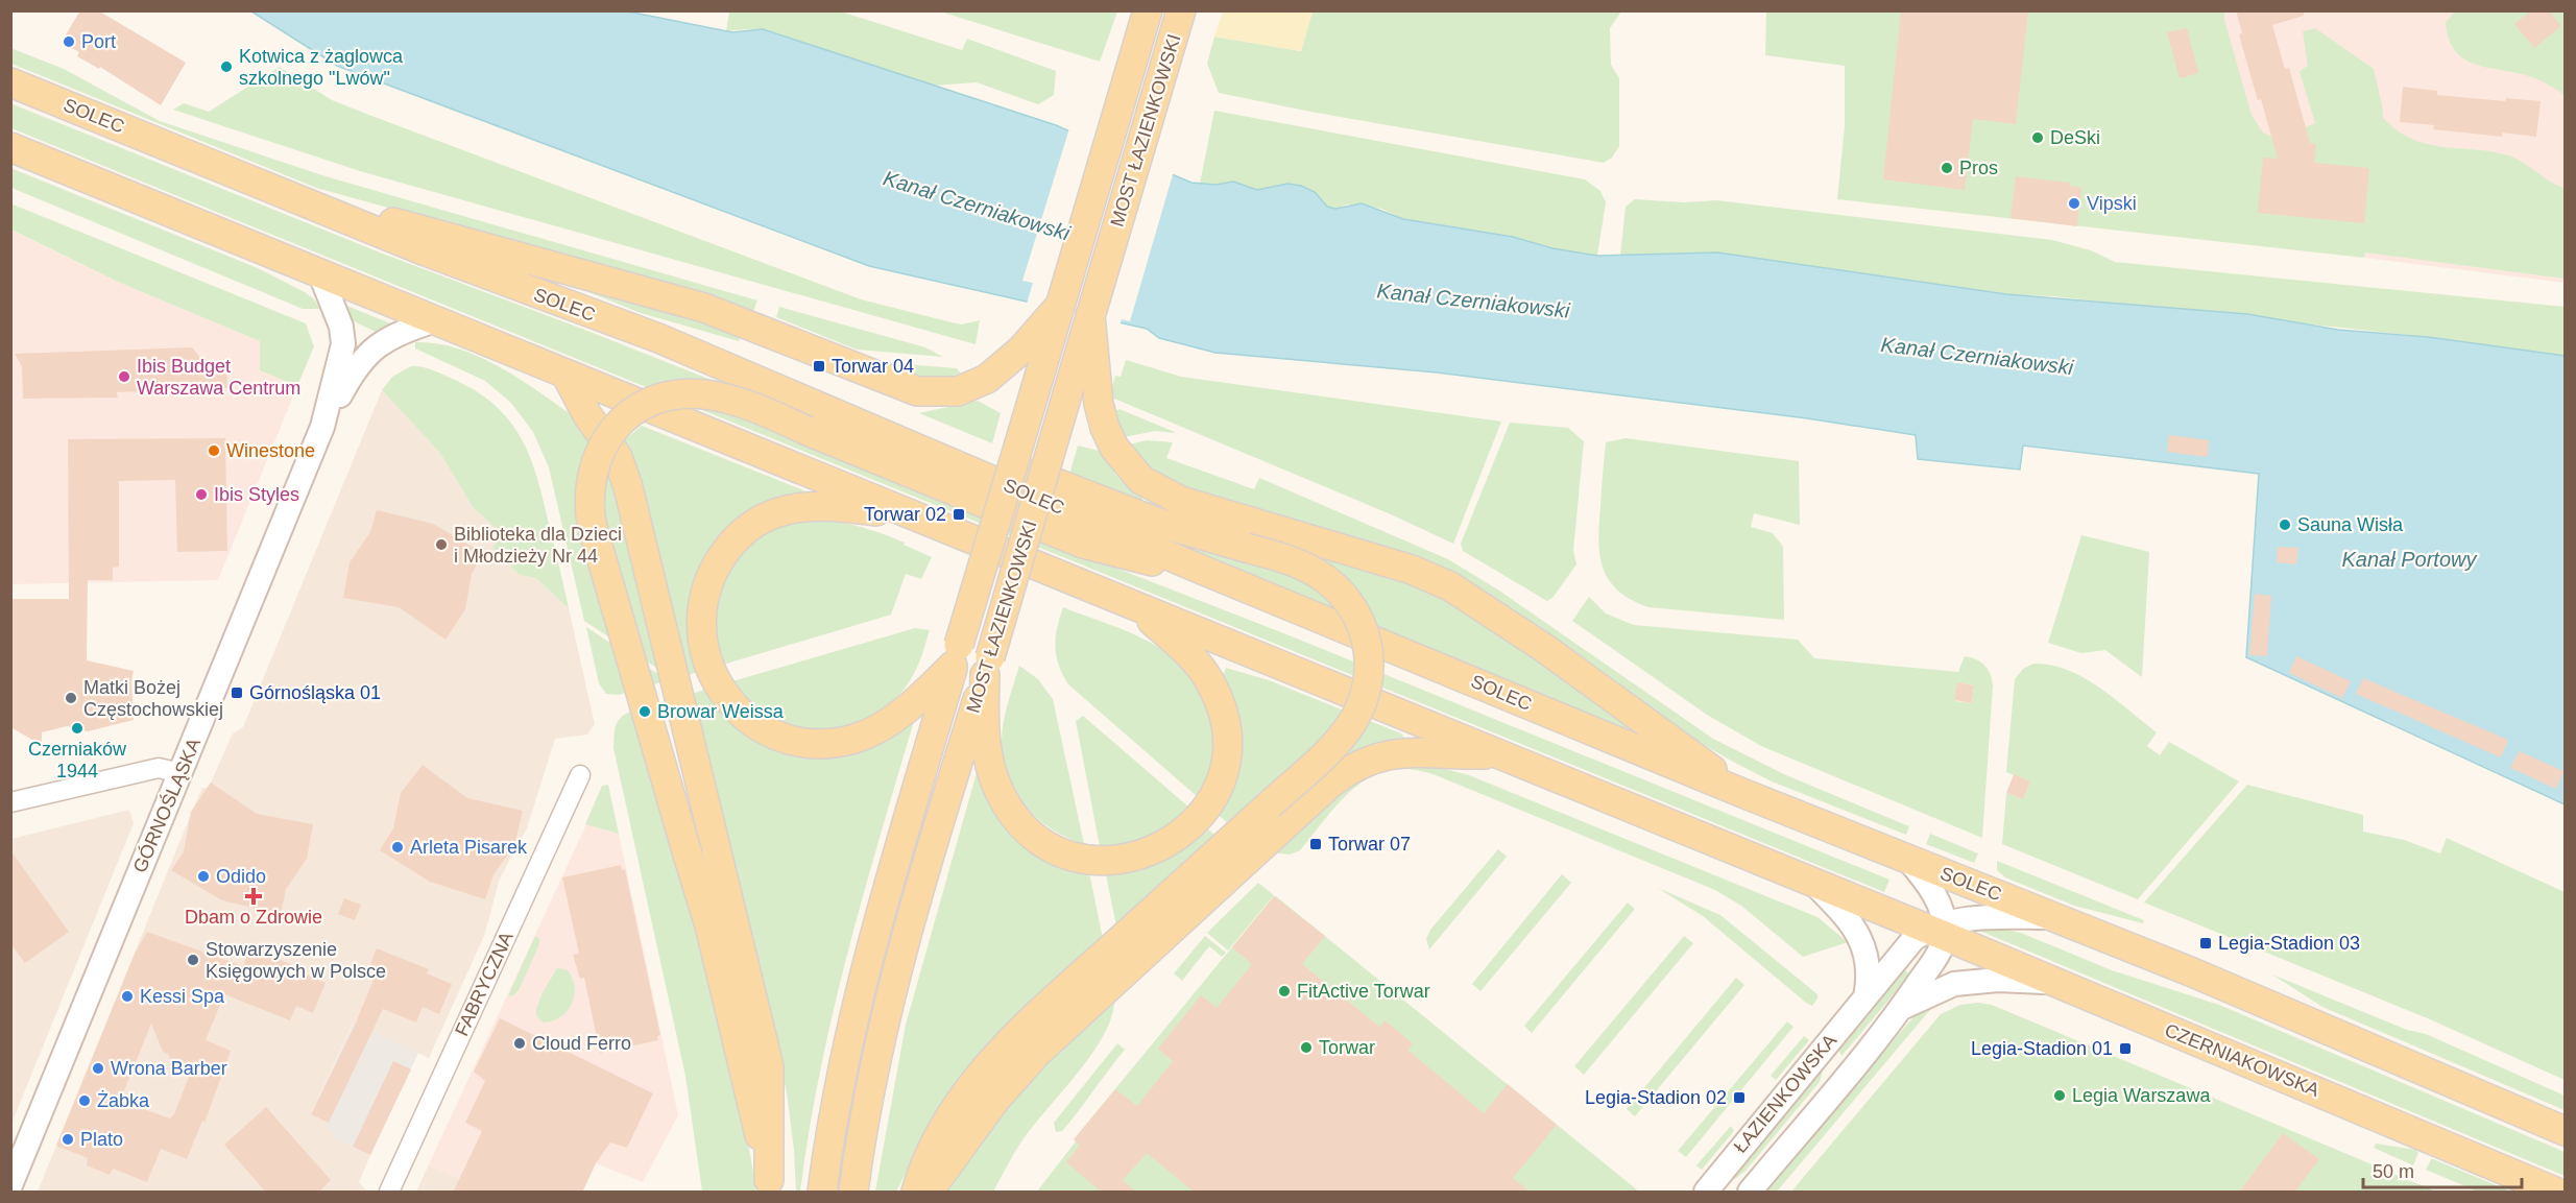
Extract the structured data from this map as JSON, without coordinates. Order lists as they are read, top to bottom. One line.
{"streets":{"main road":["SOLEC","MOST ŁAZIENKOWSKI","CZERNIAKOWSKA"],"street":["GÓRNOŚLĄSKA","FABRYCZNA","ŁAZIENKOWSKA"]},"crossings":[["CZERNIAKOWSKA","ŁAZIENKOWSKA"]],"water":["Kanał Czerniakowski","Kanał Portowy"],"places":{"other":["Port","Kotwica z żaglowca szkolnego \"Lwów\"","DeSki","Pros","Vipski","Ibis Budget Warszawa Centrum","Winestone","Ibis Styles","Sauna Wisła","Biblioteka dla Dzieci i Młodzieży Nr 44","Matki Bożej Częstochowskiej","Browar Weissa","Czerniaków 1944","Arleta Pisarek","Odido","Stowarzyszenie Księgowych w Polsce","FitActive Torwar","Kessi Spa","Cloud Ferro","Torwar","Wrona Barber","Legia Warszawa","Żabka","Plato"],"transit":["Torwar 04","Torwar 02","Górnośląska 01","Torwar 07","Legia-Stadion 03","Legia-Stadion 01","Legia-Stadion 02"],"health":["Dbam o Zdrowie"]},"scale_bar":"50 m"}
